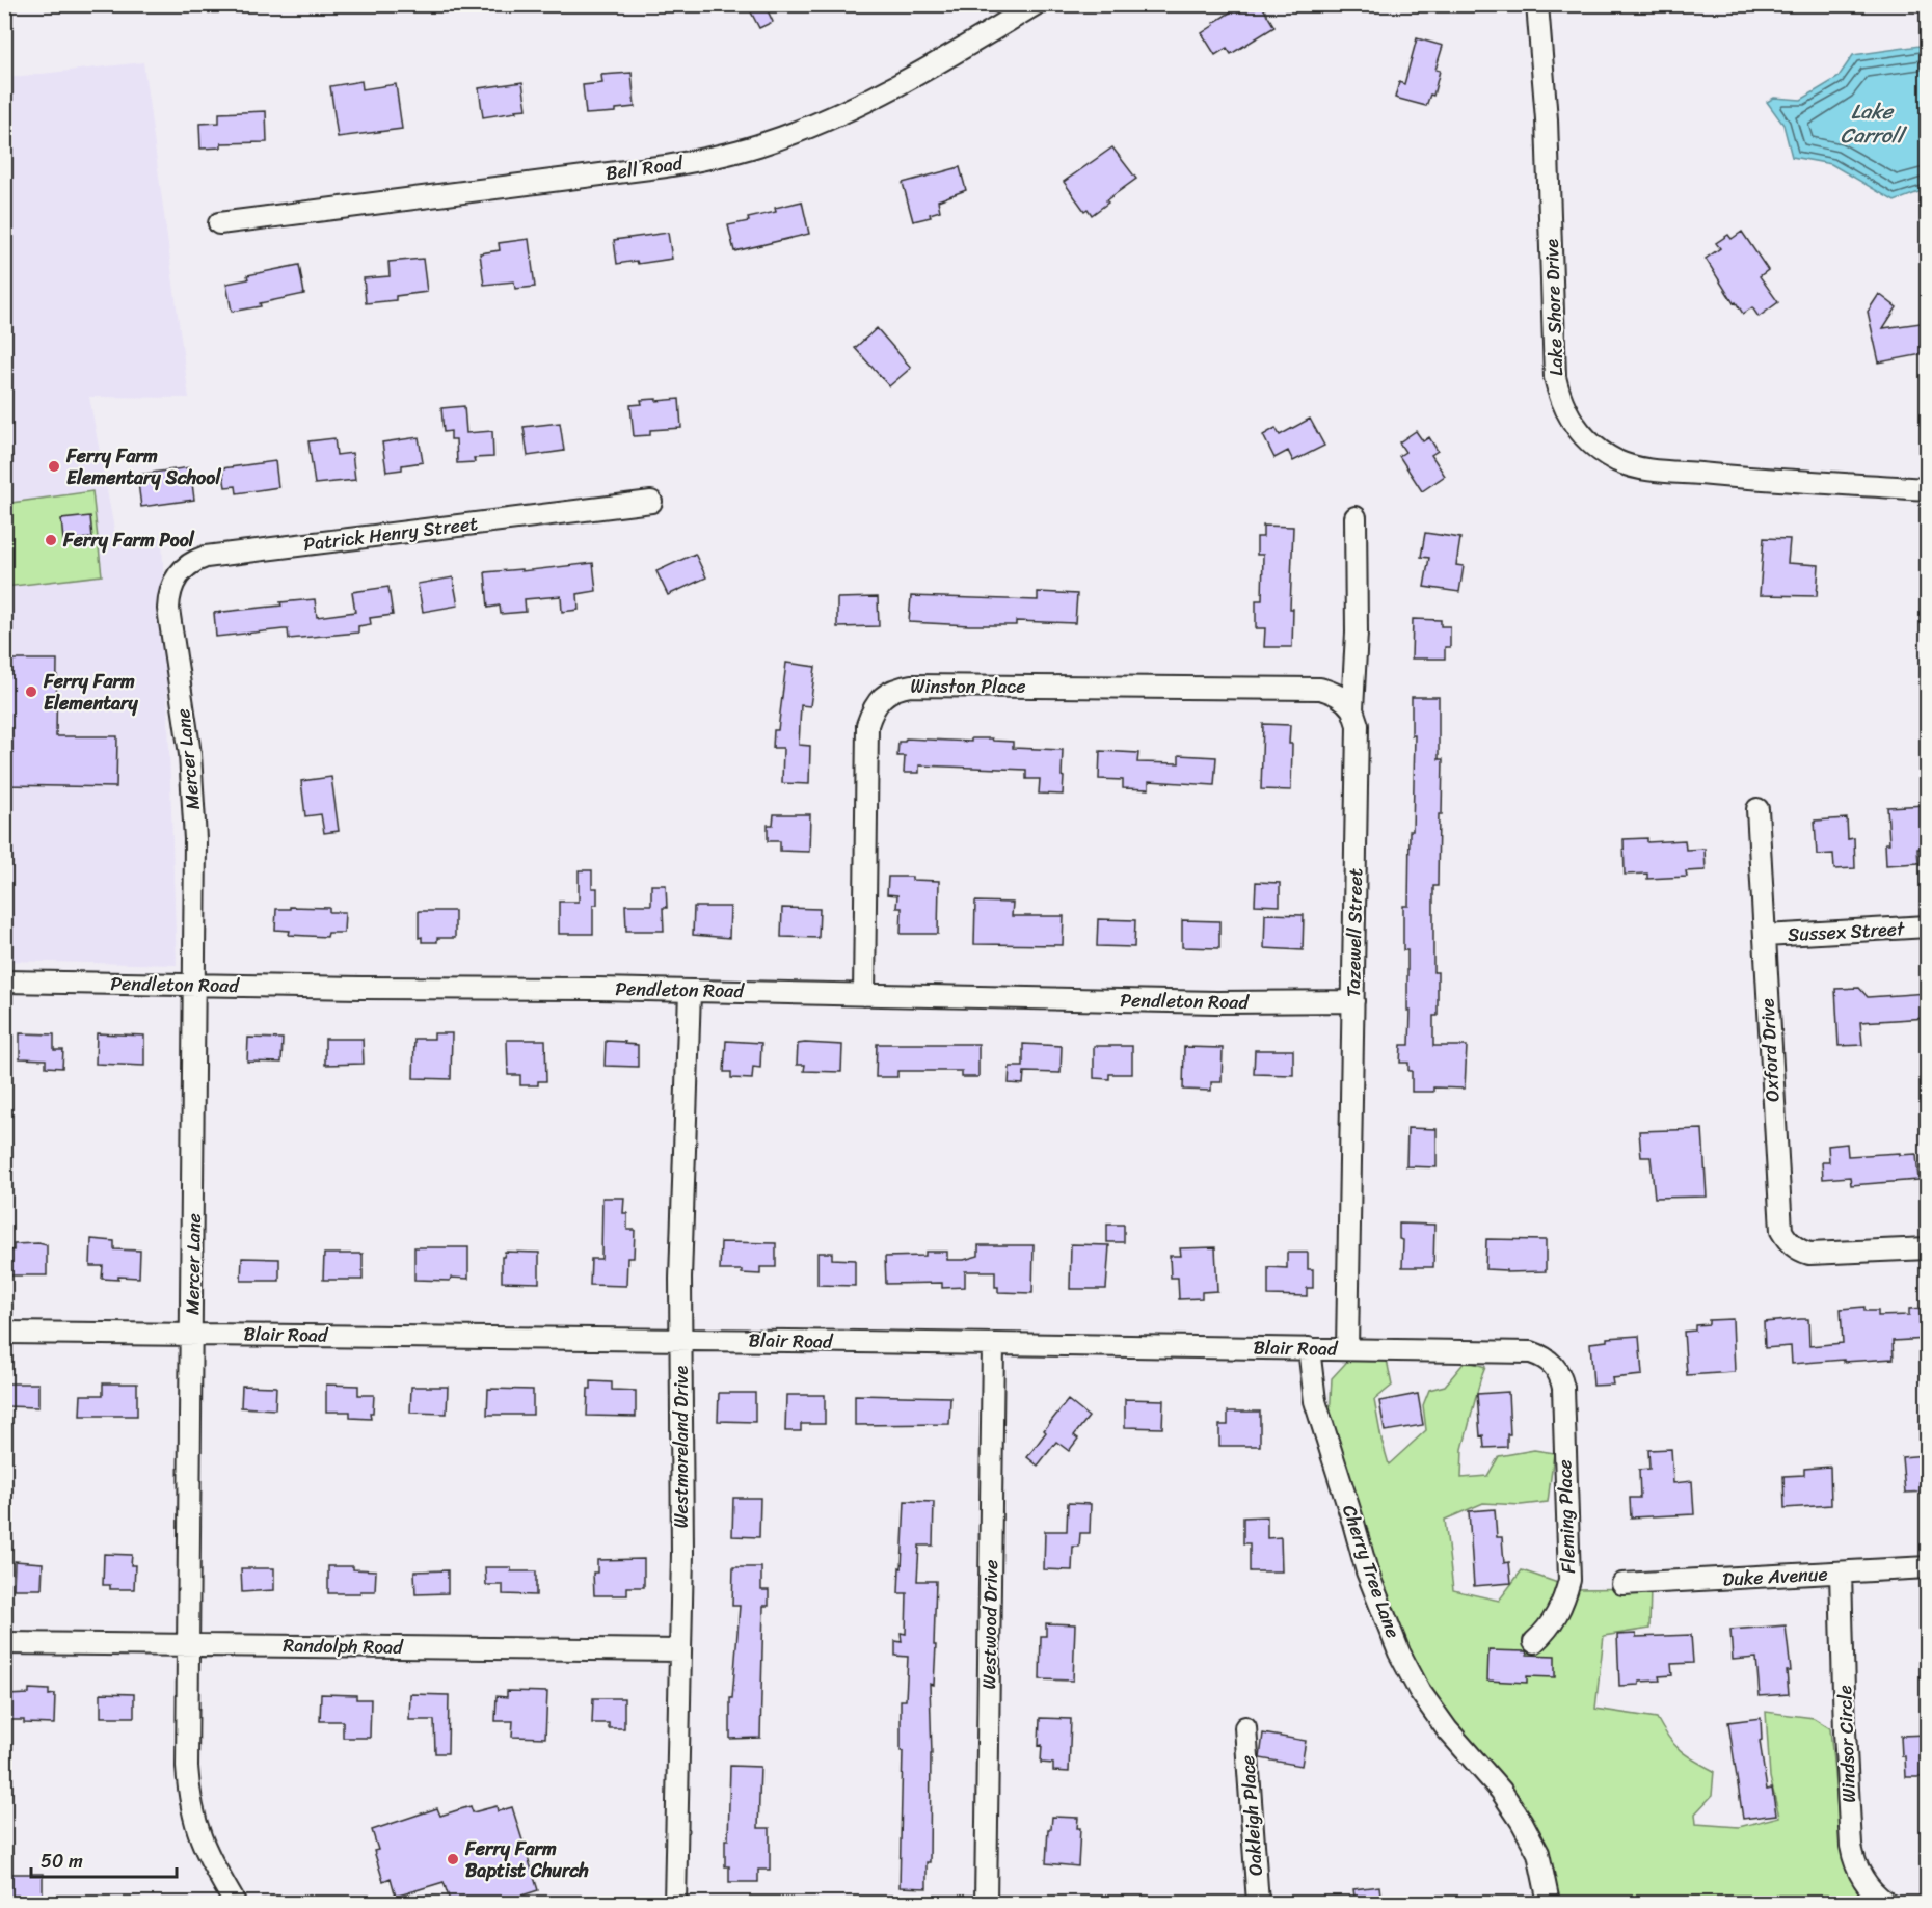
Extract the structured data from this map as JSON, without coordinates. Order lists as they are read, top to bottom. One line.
{"streets":{"street":["Bell Road","Lake Shore Drive","Patrick Henry Street","Winston Place","Mercer Lane","Sussex Street","Tazewell Street","Pendleton Road","Oxford Drive","Blair Road","Westmoreland Drive","Fleming Place","Cherry Tree Lane","Duke Avenue","Westwood Drive","Randolph Road","Windsor Circle","Oakleigh Place"]},"crossings":[["Patrick Henry Street","Mercer Lane"],["Winston Place","Tazewell Street"],["Winston Place","Pendleton Road"],["Mercer Lane","Pendleton Road"],["Mercer Lane","Blair Road"],["Mercer Lane","Randolph Road"],["Sussex Street","Oxford Drive"],["Tazewell Street","Pendleton Road"],["Tazewell Street","Blair Road"],["Pendleton Road","Westmoreland Drive"],["Blair Road","Westmoreland Drive"],["Blair Road","Fleming Place"],["Blair Road","Cherry Tree Lane"],["Blair Road","Westwood Drive"],["Westmoreland Drive","Randolph Road"],["Duke Avenue","Windsor Circle"]],"water":["Lake Carroll"],"places":["Ferry Farm Elementary School","Ferry Farm Pool","Ferry Farm Elementary","Ferry Farm Baptist Church"],"scale_bar":"50 m"}
